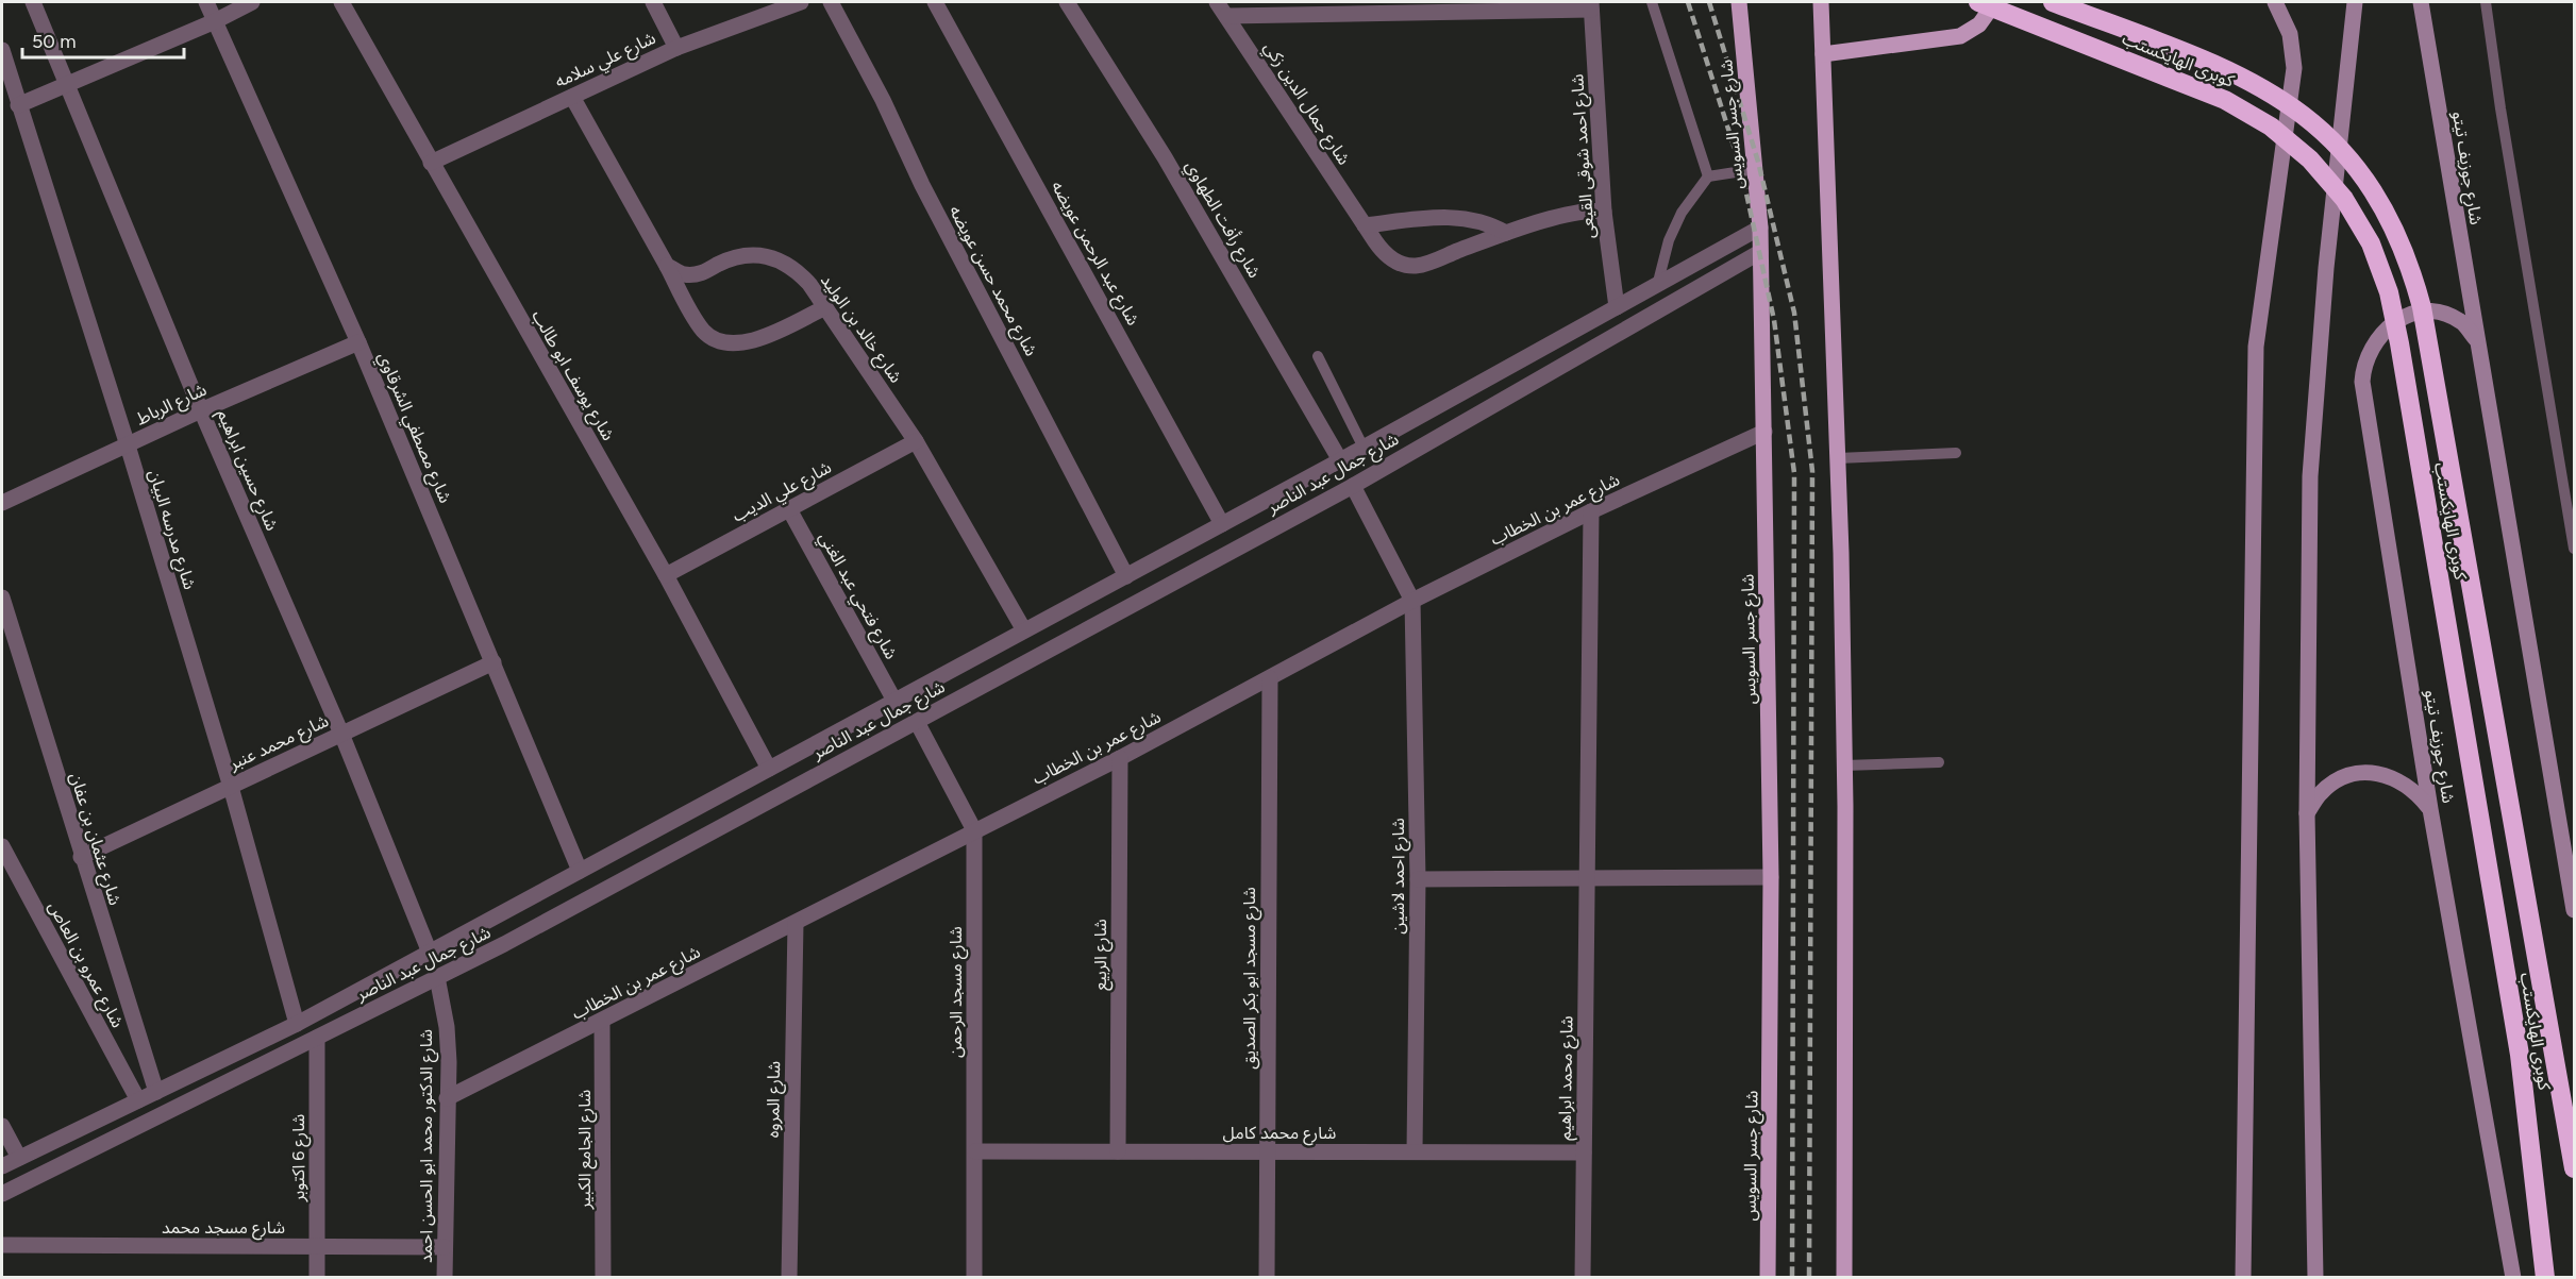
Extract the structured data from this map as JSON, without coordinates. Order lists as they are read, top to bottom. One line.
{"streets":{"highway":["كوبرى الهايكستب"],"main road":["شارع جسر السويس","شارع جوزيف تيتو"],"street":["شارع علي سلامه","شارع جمال الدين زكي","شارع احمد شوقى القيعى","شارع رأفت الطهاوي","شارع عبد الرحمن عويضه","شارع محمد حسن عويضه","شارع خالد بن الوليد","شارع يوسف ابو طالب","شارع الرباط","شارع مصطفي الشرقاوي","شارع حسين ابراهيم","شارع جمال عبد الناصر","شارع علي الديب","شارع عمر بن الخطاب","شارع مدرسه البيان","شارع فتحي عبد الغني","شارع محمد عنبر","شارع عثمان بن عفان","شارع احمد لاشين","شارع الربيع","شارع عمرو بن العاص","شارع مسجد ابو بكر الصديق","شارع مسجد الرحمن","شارع محمد ابراهيم","شارع المروه","شارع محمد كامل","شارع الدكتور محمد ابو الحسن احمد","شارع الجامع الكبير","شارع 6 اكتوبر","شارع مسجد محمد"]},"crossings":[["شارع علي سلامه","شارع يوسف ابو طالب"],["شارع جمال الدين زكي","شارع احمد شوقى القيعى"],["شارع جسر السويس","شارع جمال عبد الناصر"],["شارع جسر السويس","شارع عمر بن الخطاب"],["شارع احمد شوقى القيعى","شارع جمال عبد الناصر"],["شارع رأفت الطهاوي","شارع جمال عبد الناصر"],["شارع عبد الرحمن عويضه","شارع جمال عبد الناصر"],["شارع محمد حسن عويضه","شارع جمال عبد الناصر"],["شارع خالد بن الوليد","شارع جمال عبد الناصر"],["شارع خالد بن الوليد","شارع علي الديب"],["شارع يوسف ابو طالب","شارع جمال عبد الناصر"],["شارع يوسف ابو طالب","شارع علي الديب"],["شارع الرباط","شارع مصطفي الشرقاوي"],["شارع الرباط","شارع حسين ابراهيم"],["شارع الرباط","شارع مدرسه البيان"],["شارع مصطفي الشرقاوي","شارع جمال عبد الناصر"],["شارع مصطفي الشرقاوي","شارع محمد عنبر"],["شارع حسين ابراهيم","شارع جمال عبد الناصر"],["شارع حسين ابراهيم","شارع محمد عنبر"],["شارع جمال عبد الناصر","شارع مدرسه البيان"],["شارع جمال عبد الناصر","شارع فتحي عبد الغني"],["شارع جمال عبد الناصر","شارع عثمان بن عفان"],["شارع جمال عبد الناصر","شارع عمرو بن العاص"],["شارع جمال عبد الناصر","شارع مسجد الرحمن"],["شارع جمال عبد الناصر","شارع الدكتور محمد ابو الحسن احمد"],["شارع جمال عبد الناصر","شارع 6 اكتوبر"],["شارع علي الديب","شارع فتحي عبد الغني"],["شارع عمر بن الخطاب","شارع احمد لاشين"],["شارع عمر بن الخطاب","شارع الربيع"],["شارع عمر بن الخطاب","شارع مسجد ابو بكر الصديق"],["شارع عمر بن الخطاب","شارع مسجد الرحمن"],["شارع عمر بن الخطاب","شارع محمد ابراهيم"],["شارع عمر بن الخطاب","شارع المروه"],["شارع عمر بن الخطاب","شارع الدكتور محمد ابو الحسن احمد"],["شارع عمر بن الخطاب","شارع الجامع الكبير"],["شارع مدرسه البيان","شارع محمد عنبر"],["شارع محمد عنبر","شارع عثمان بن عفان"],["شارع احمد لاشين","شارع محمد كامل"],["شارع الربيع","شارع محمد كامل"],["شارع مسجد ابو بكر الصديق","شارع محمد كامل"],["شارع مسجد الرحمن","شارع محمد كامل"],["شارع محمد ابراهيم","شارع محمد كامل"],["شارع الدكتور محمد ابو الحسن احمد","شارع مسجد محمد"],["شارع 6 اكتوبر","شارع مسجد محمد"]],"scale_bar":"50 m"}
